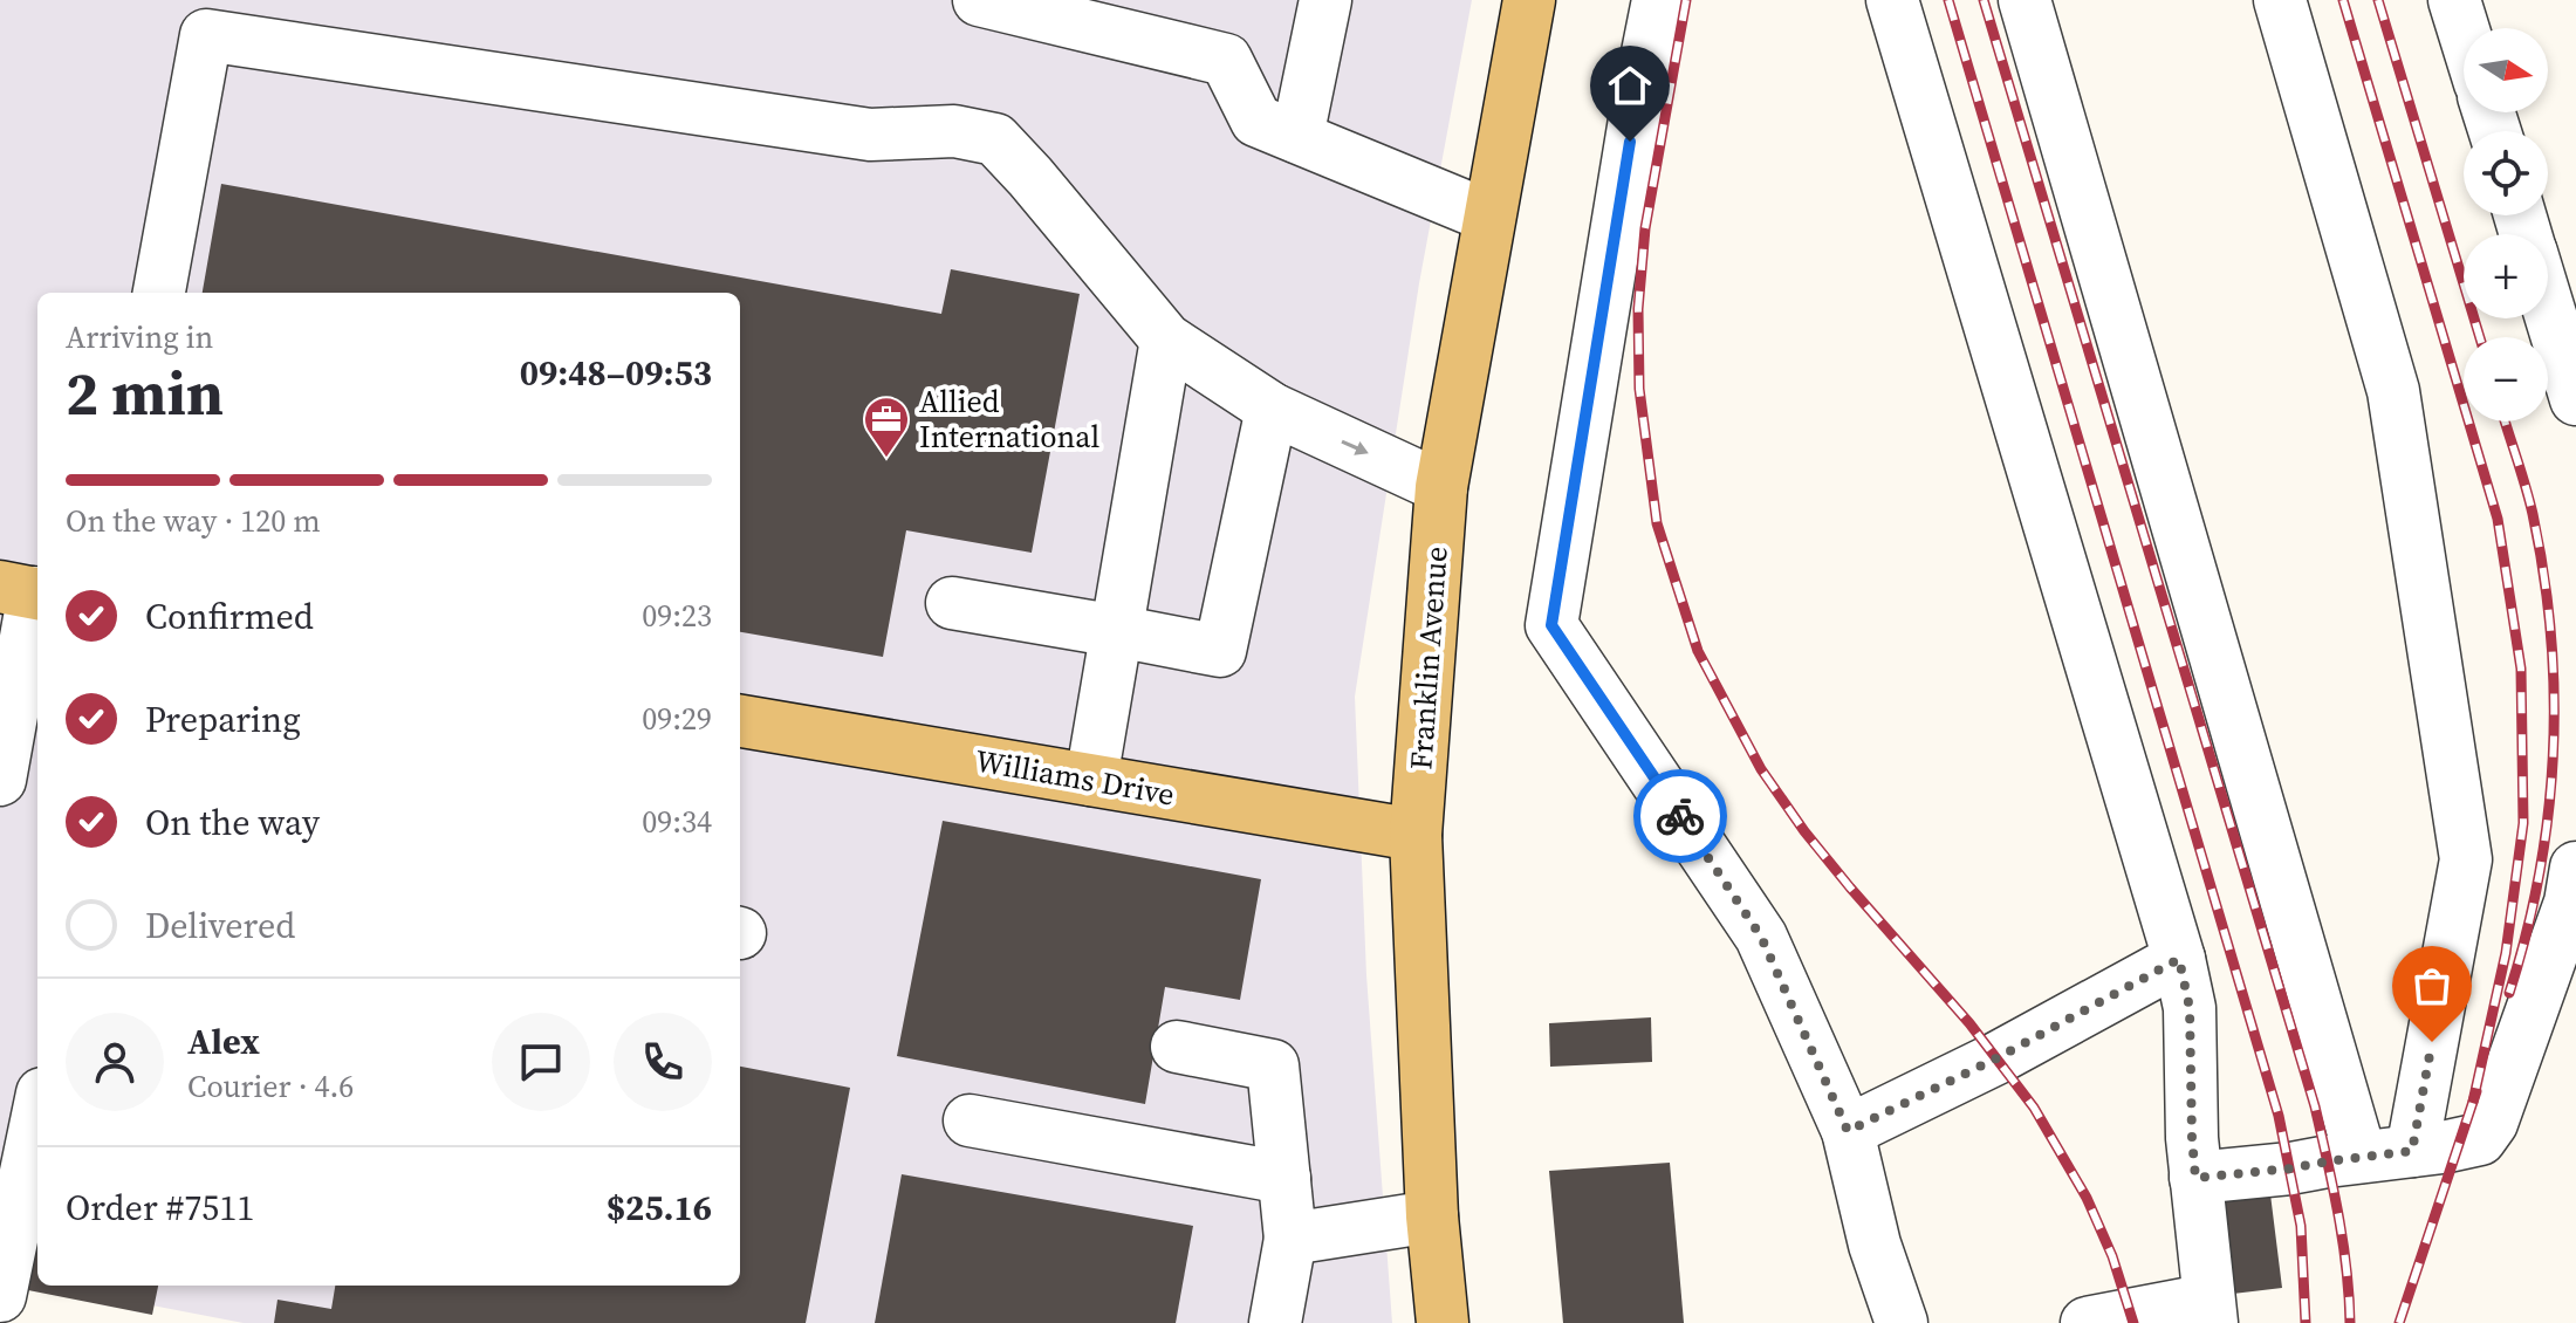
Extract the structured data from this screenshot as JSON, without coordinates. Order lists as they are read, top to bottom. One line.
{"streets":{"main road":["Franklin Avenue","Williams Drive"]},"crossings":[["Franklin Avenue","Williams Drive"]],"places":{"office":["Allied International"]},"north":"right","page":{"map_buttons":["+","−"],"heading":["2 min","Arriving in","09:48–09:53"],"panel":["Alex","Courier · 4.6","Order #7511","$25.16"],"bar":"On the way · 120 m","list":[["Confirmed","09:23"],["Preparing","09:29"],["On the way","09:34"],"Delivered"]}}
